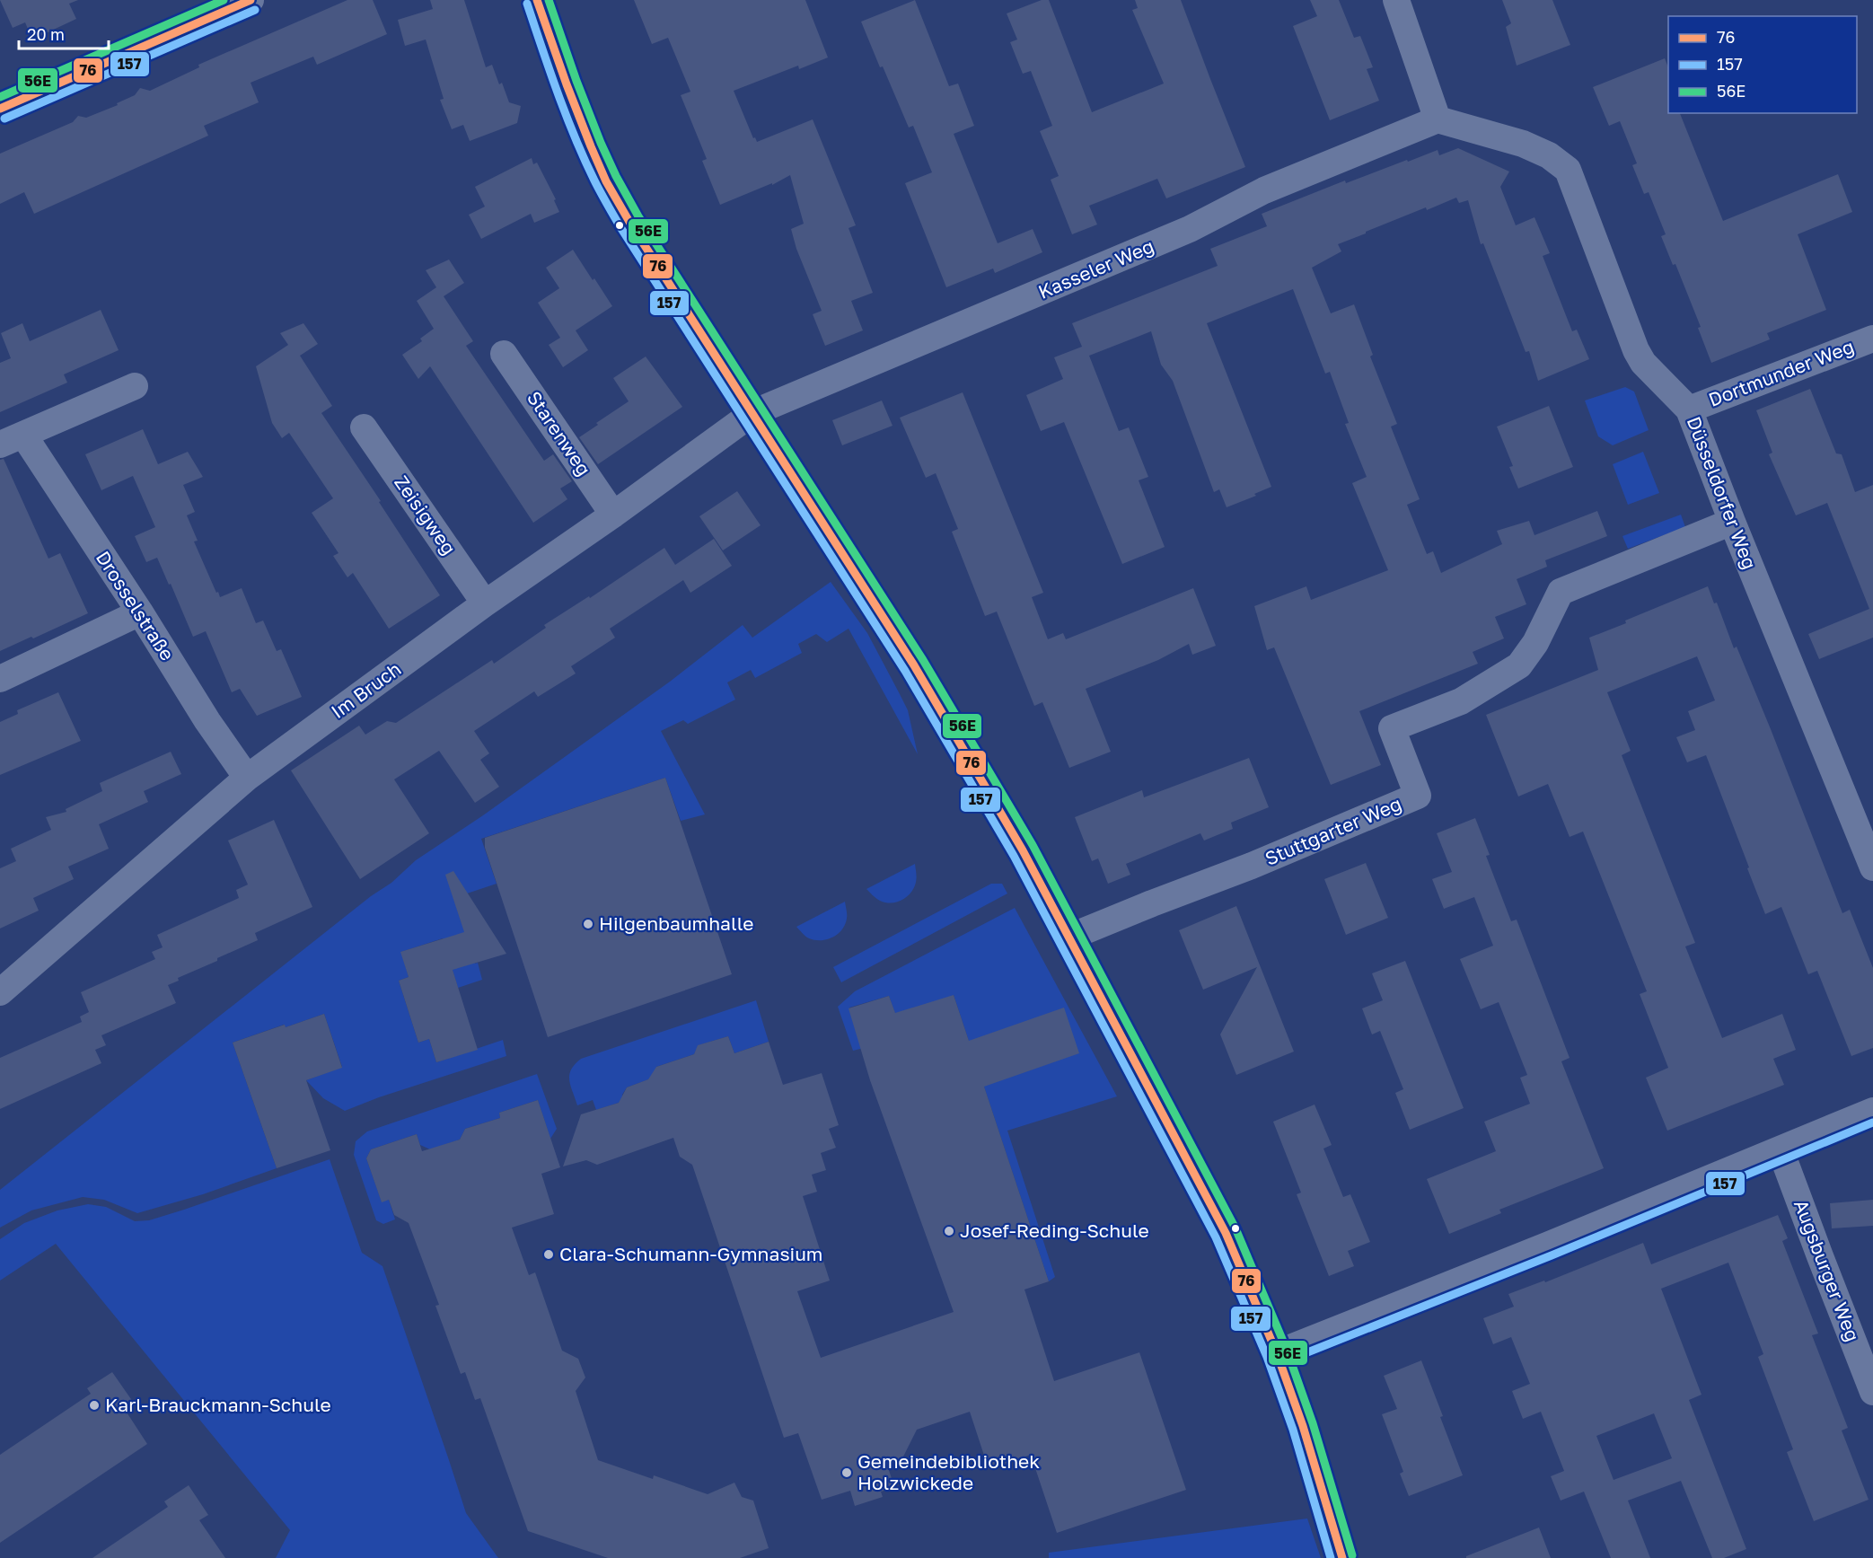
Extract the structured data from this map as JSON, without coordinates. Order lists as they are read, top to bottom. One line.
{"streets":{"street":["Kasseler Weg","Dortmunder Weg","Starenweg","Düsseldorfer Weg","Zeisigweg","Drosselstraße","Im Bruch","Stuttgarter Weg","Augsburger Weg"]},"crossings":[["Kasseler Weg","Düsseldorfer Weg"],["Kasseler Weg","Im Bruch"],["Dortmunder Weg","Düsseldorfer Weg"],["Starenweg","Im Bruch"],["Düsseldorfer Weg","Stuttgarter Weg"],["Zeisigweg","Im Bruch"],["Drosselstraße","Im Bruch"]],"places":["Hilgenbaumhalle","Josef-Reding-Schule","Clara-Schumann-Gymnasium","Karl-Brauckmann-Schule","Gemeindebibliothek Holzwickede"],"lines":["transit line 76","transit line 56E","transit line 157"],"legend":["76","157","56E"],"scale_bar":"20 m"}
